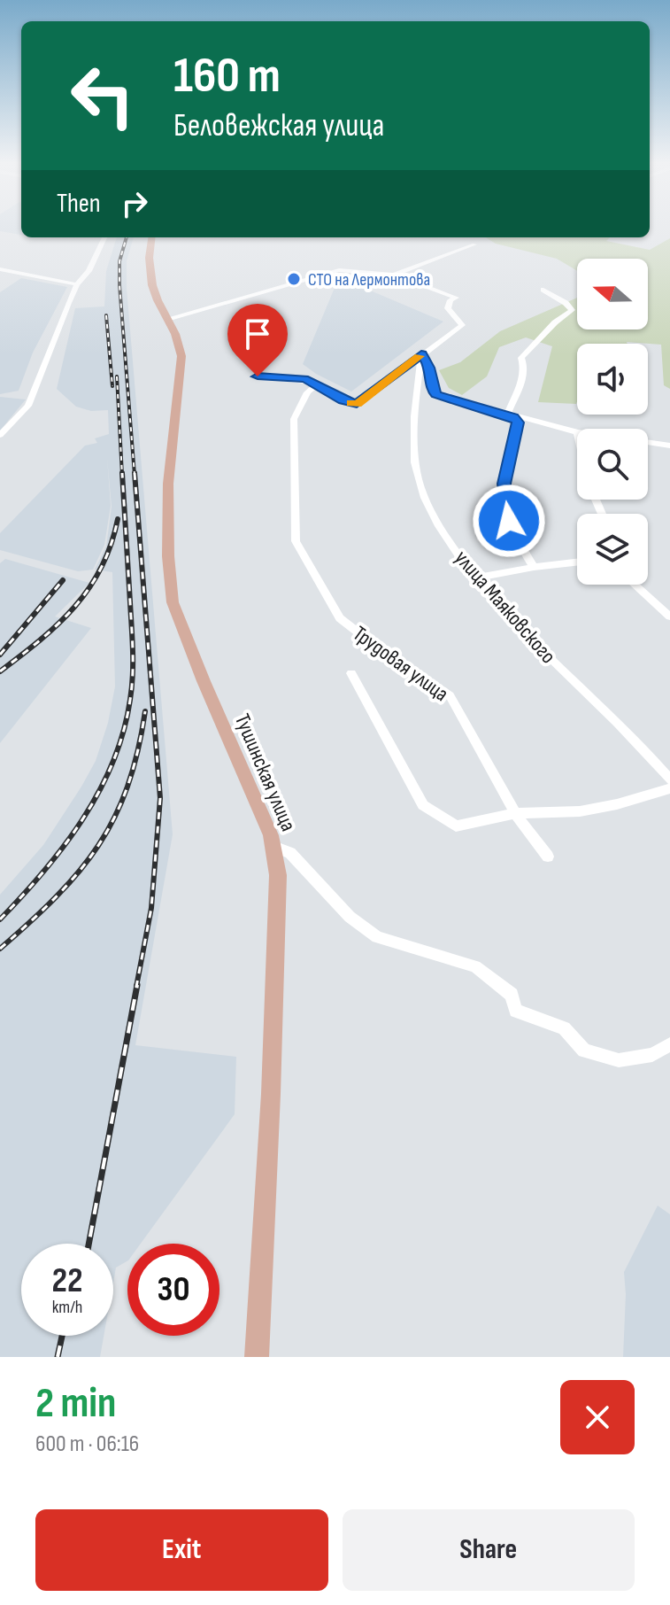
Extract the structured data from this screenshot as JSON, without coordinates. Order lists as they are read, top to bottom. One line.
{"streets":{"main road":["Тушинская улица"],"street":["улица Маяковского","Трудовая улица"]},"places":["СТО на Лермонтова"],"north":"left","page":{"turn":["160 m","Беловежская улица"],"then":"Then","speed":"22 km/h","limit":"30","heading":["2 min","600 m · 06:16"],"buttons":["Exit","Share"]}}
